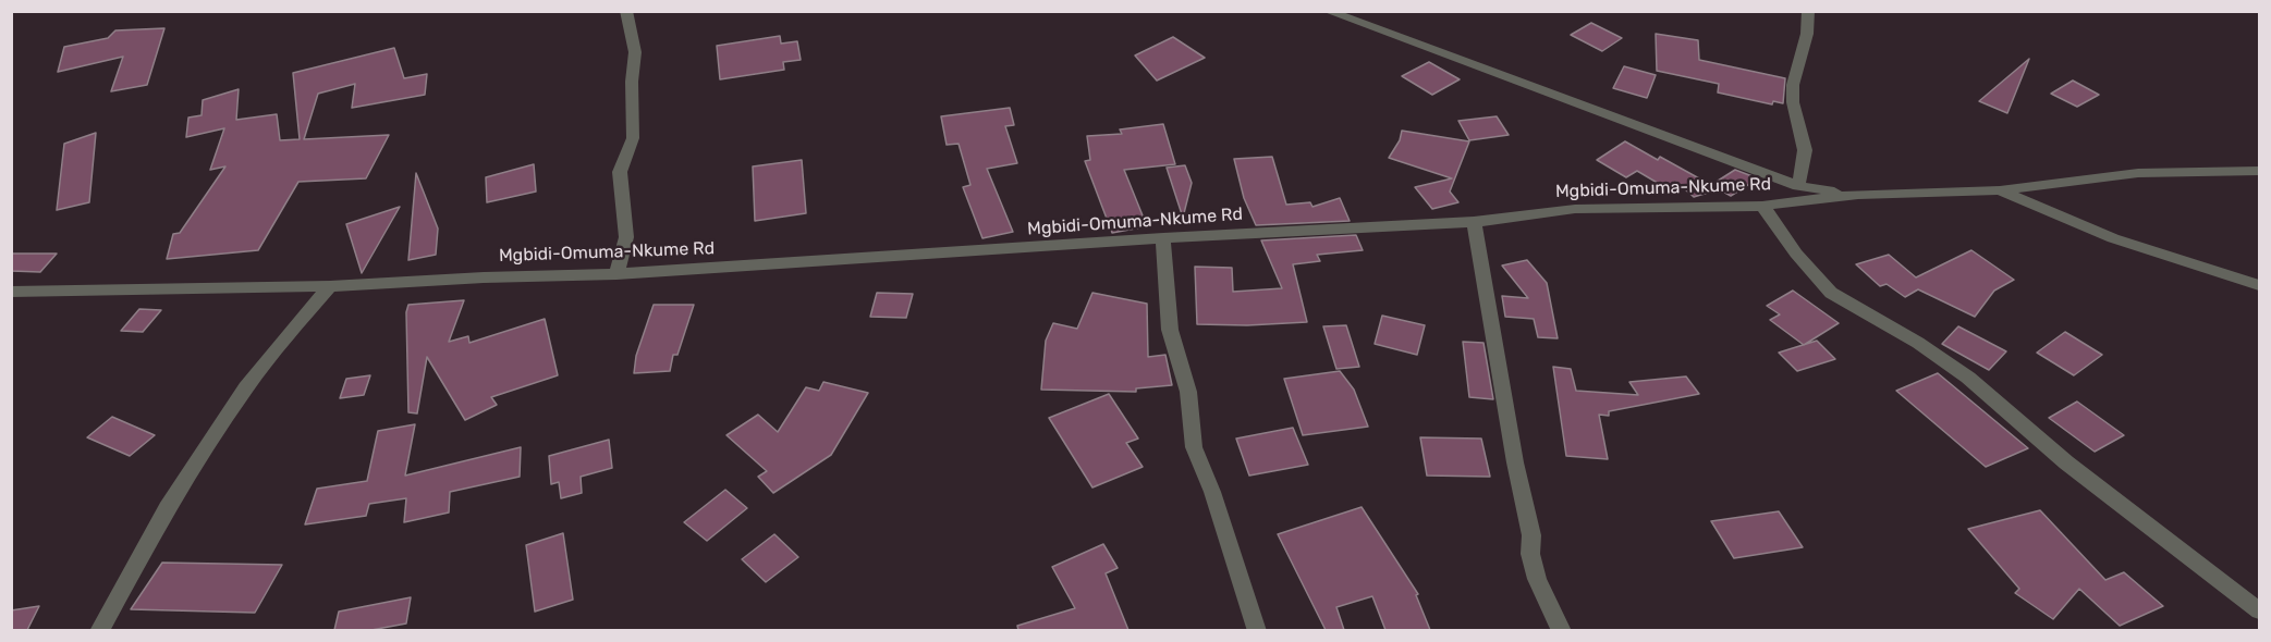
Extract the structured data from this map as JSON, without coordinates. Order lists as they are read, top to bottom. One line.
{"streets":{"street":["Mgbidi-Omuma-Nkume Rd"]}}
